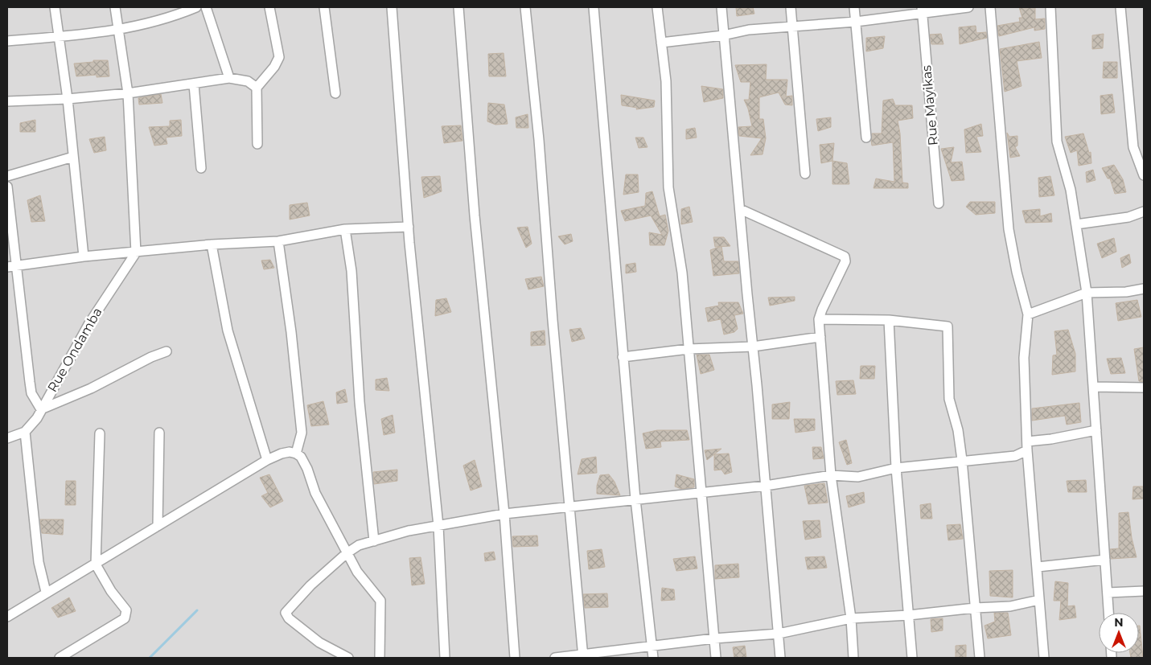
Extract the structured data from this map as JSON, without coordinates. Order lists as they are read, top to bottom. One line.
{"streets":{"street":["Rue Mayikas","Rue Ondamba"]},"north":"top"}
